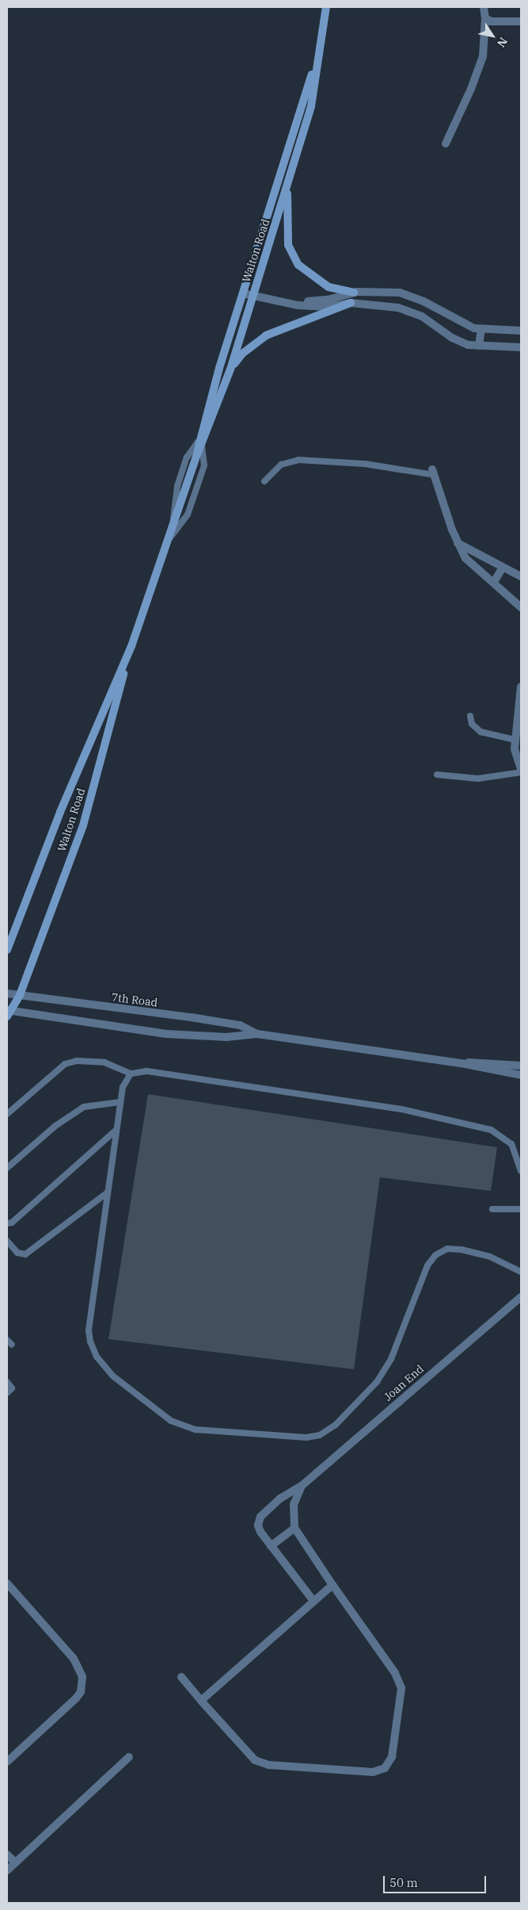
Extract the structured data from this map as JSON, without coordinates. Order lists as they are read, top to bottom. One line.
{"streets":{"main road":["Walton Road"],"street":["7th Road","Joan End"]},"crossings":[["Walton Road","7th Road"]],"scale_bar":"50 m","north":"bottom right"}
